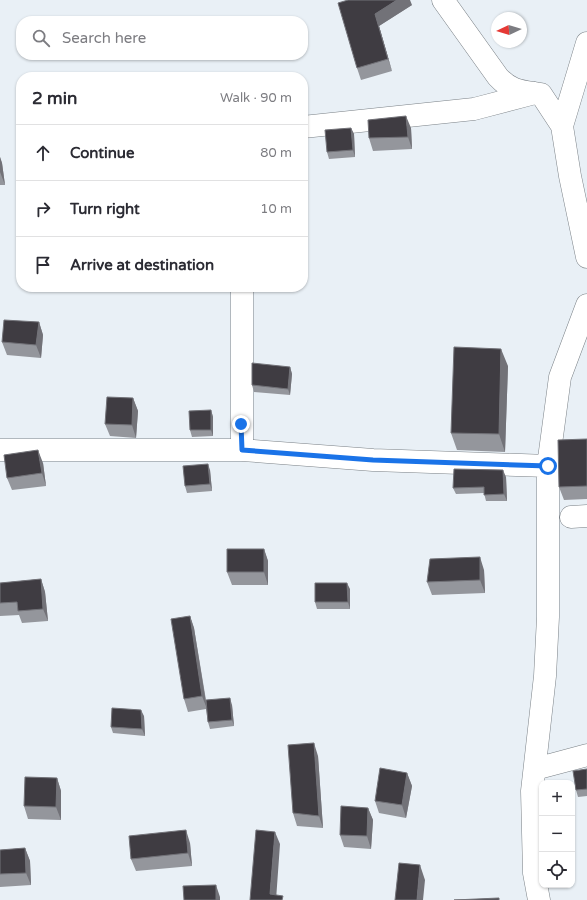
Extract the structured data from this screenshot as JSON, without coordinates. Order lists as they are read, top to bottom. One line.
{"north":"left","page":{"search":"Search here","heading":["2 min","Walk · 90 m"],"list":[["Continue","80 m"],["Turn right","10 m"],"Arrive at destination"],"map_buttons":["+","−"]}}
